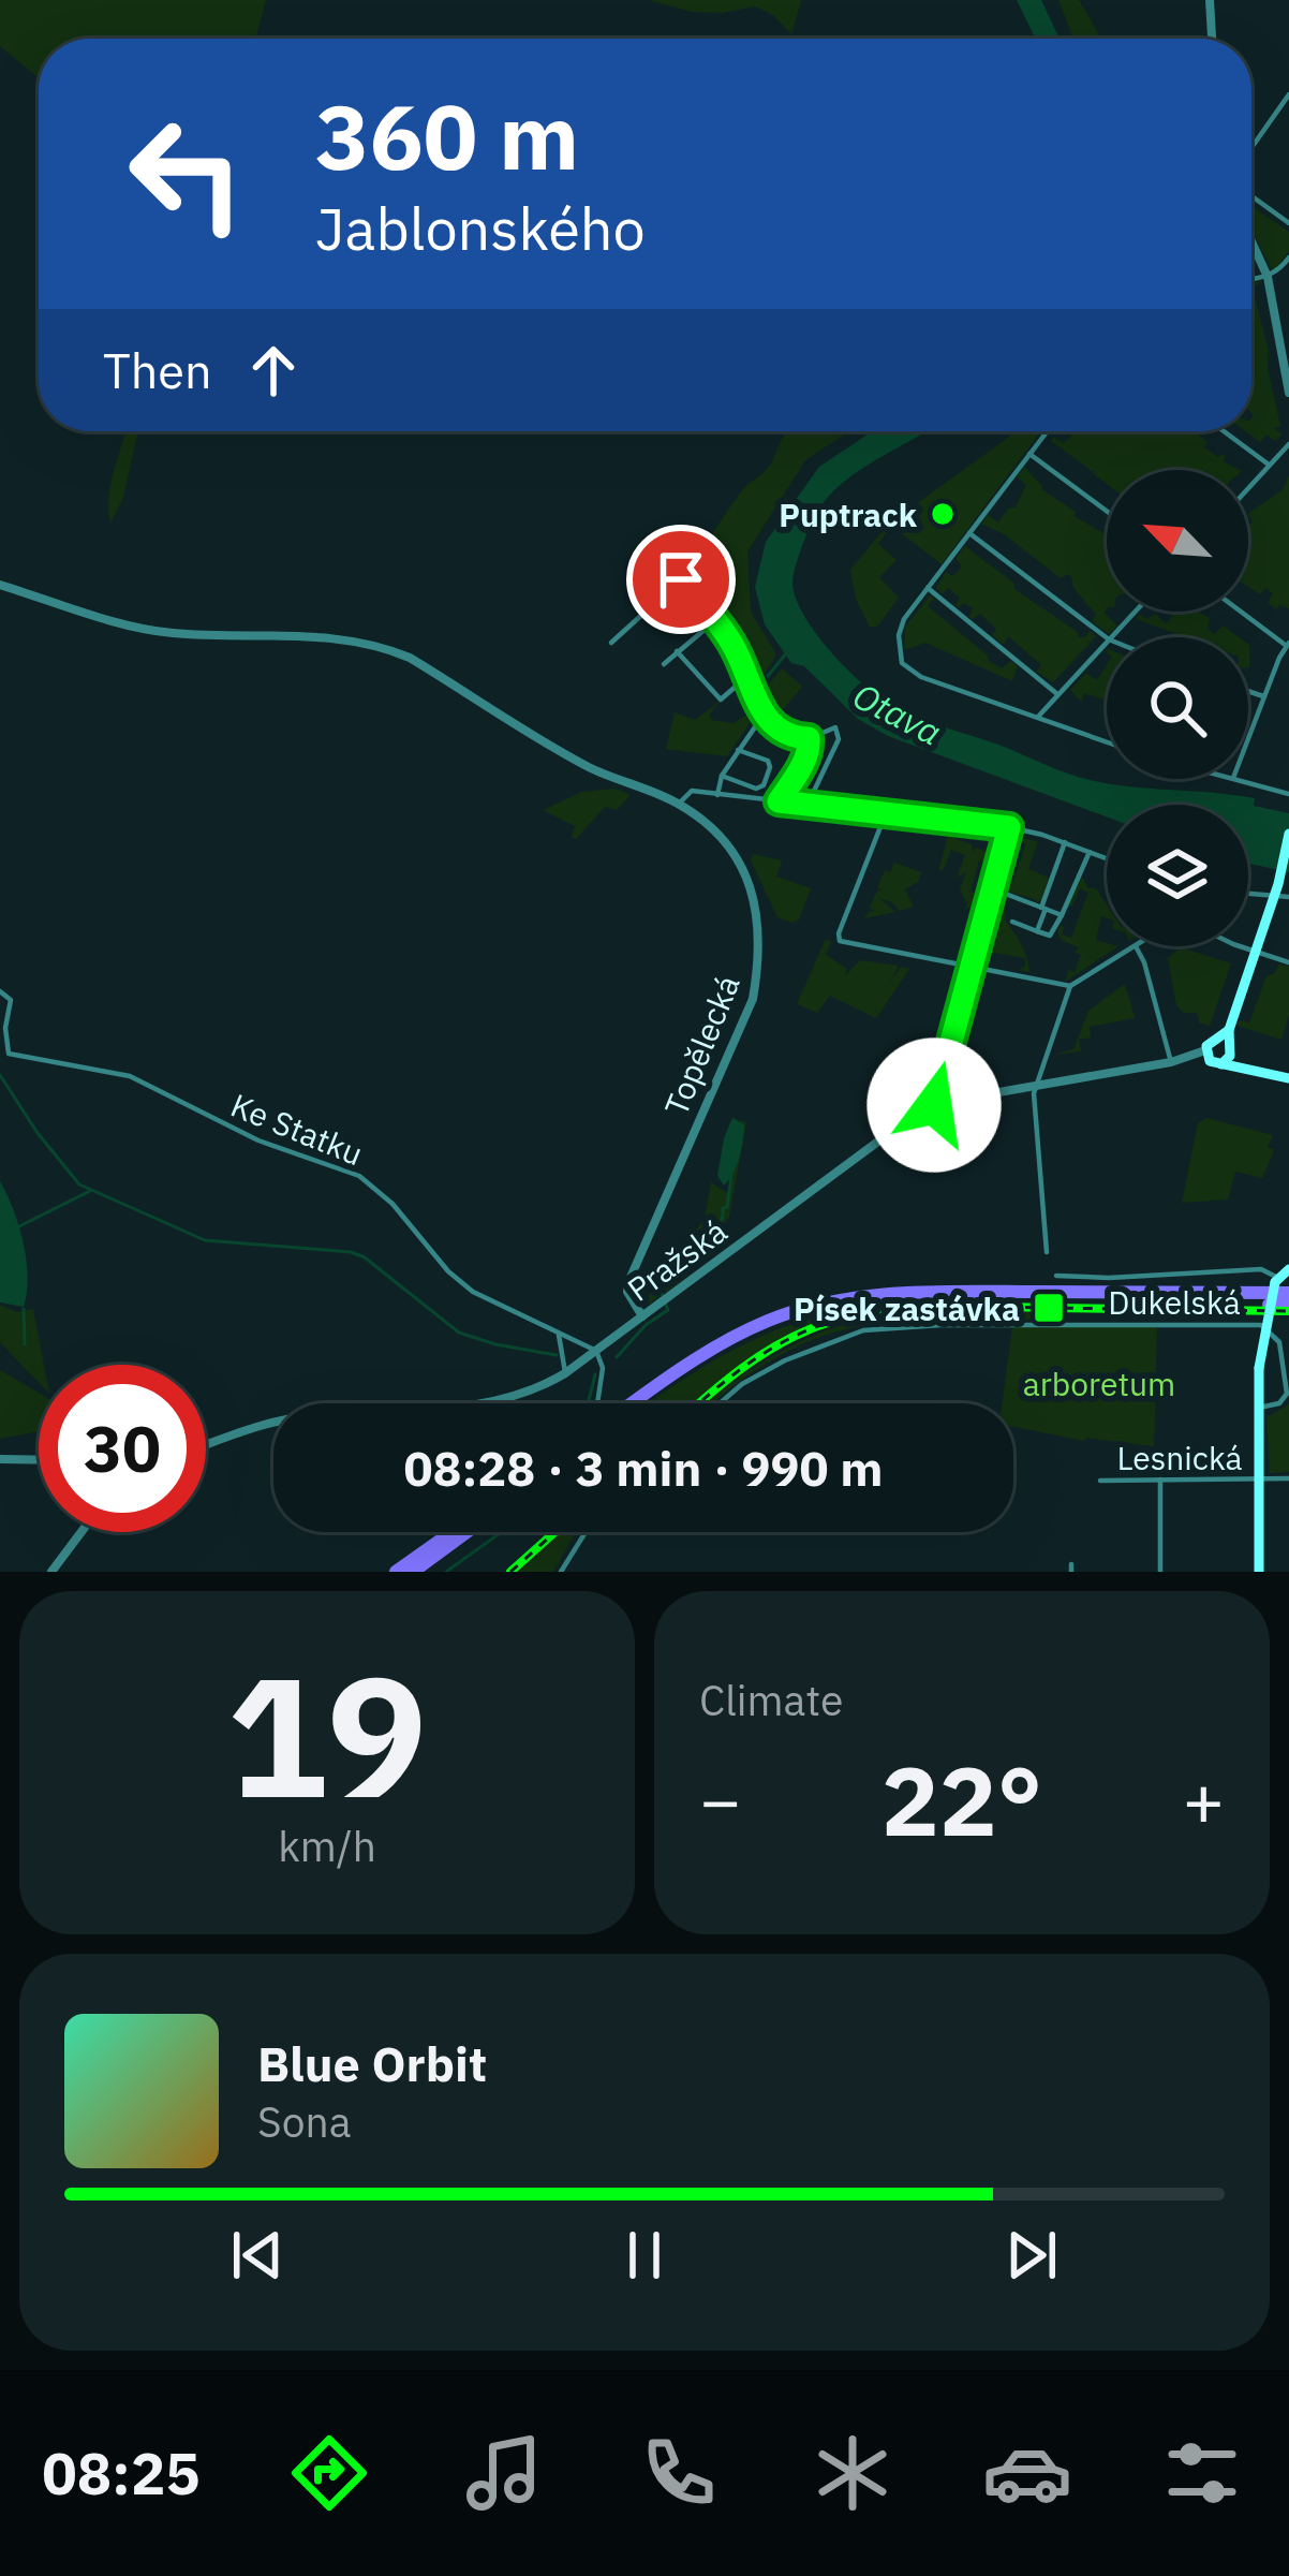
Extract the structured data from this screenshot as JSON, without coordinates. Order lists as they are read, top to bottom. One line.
{"streets":{"street":["Topělecká","Ke Statku","Pražská","Dukelská","Lesnická"]},"crossings":[["Topělecká","Pražská"],["Ke Statku","Pražská"]],"water":["Otava"],"parks":["arboretum"],"places":{"other":["Puptrack"],"transit":["Písek zastávka"]},"north":"top left","page":{"turn":["360 m","Jablonského"],"then":"Then","limit":"30","trip":"08:28 · 3 min · 990 m","tile":[["19","km/h"],"Climate"],"heat":["−","22°","+"],"song":["Blue Orbit","Sona"],"tabs":"08:25"}}
